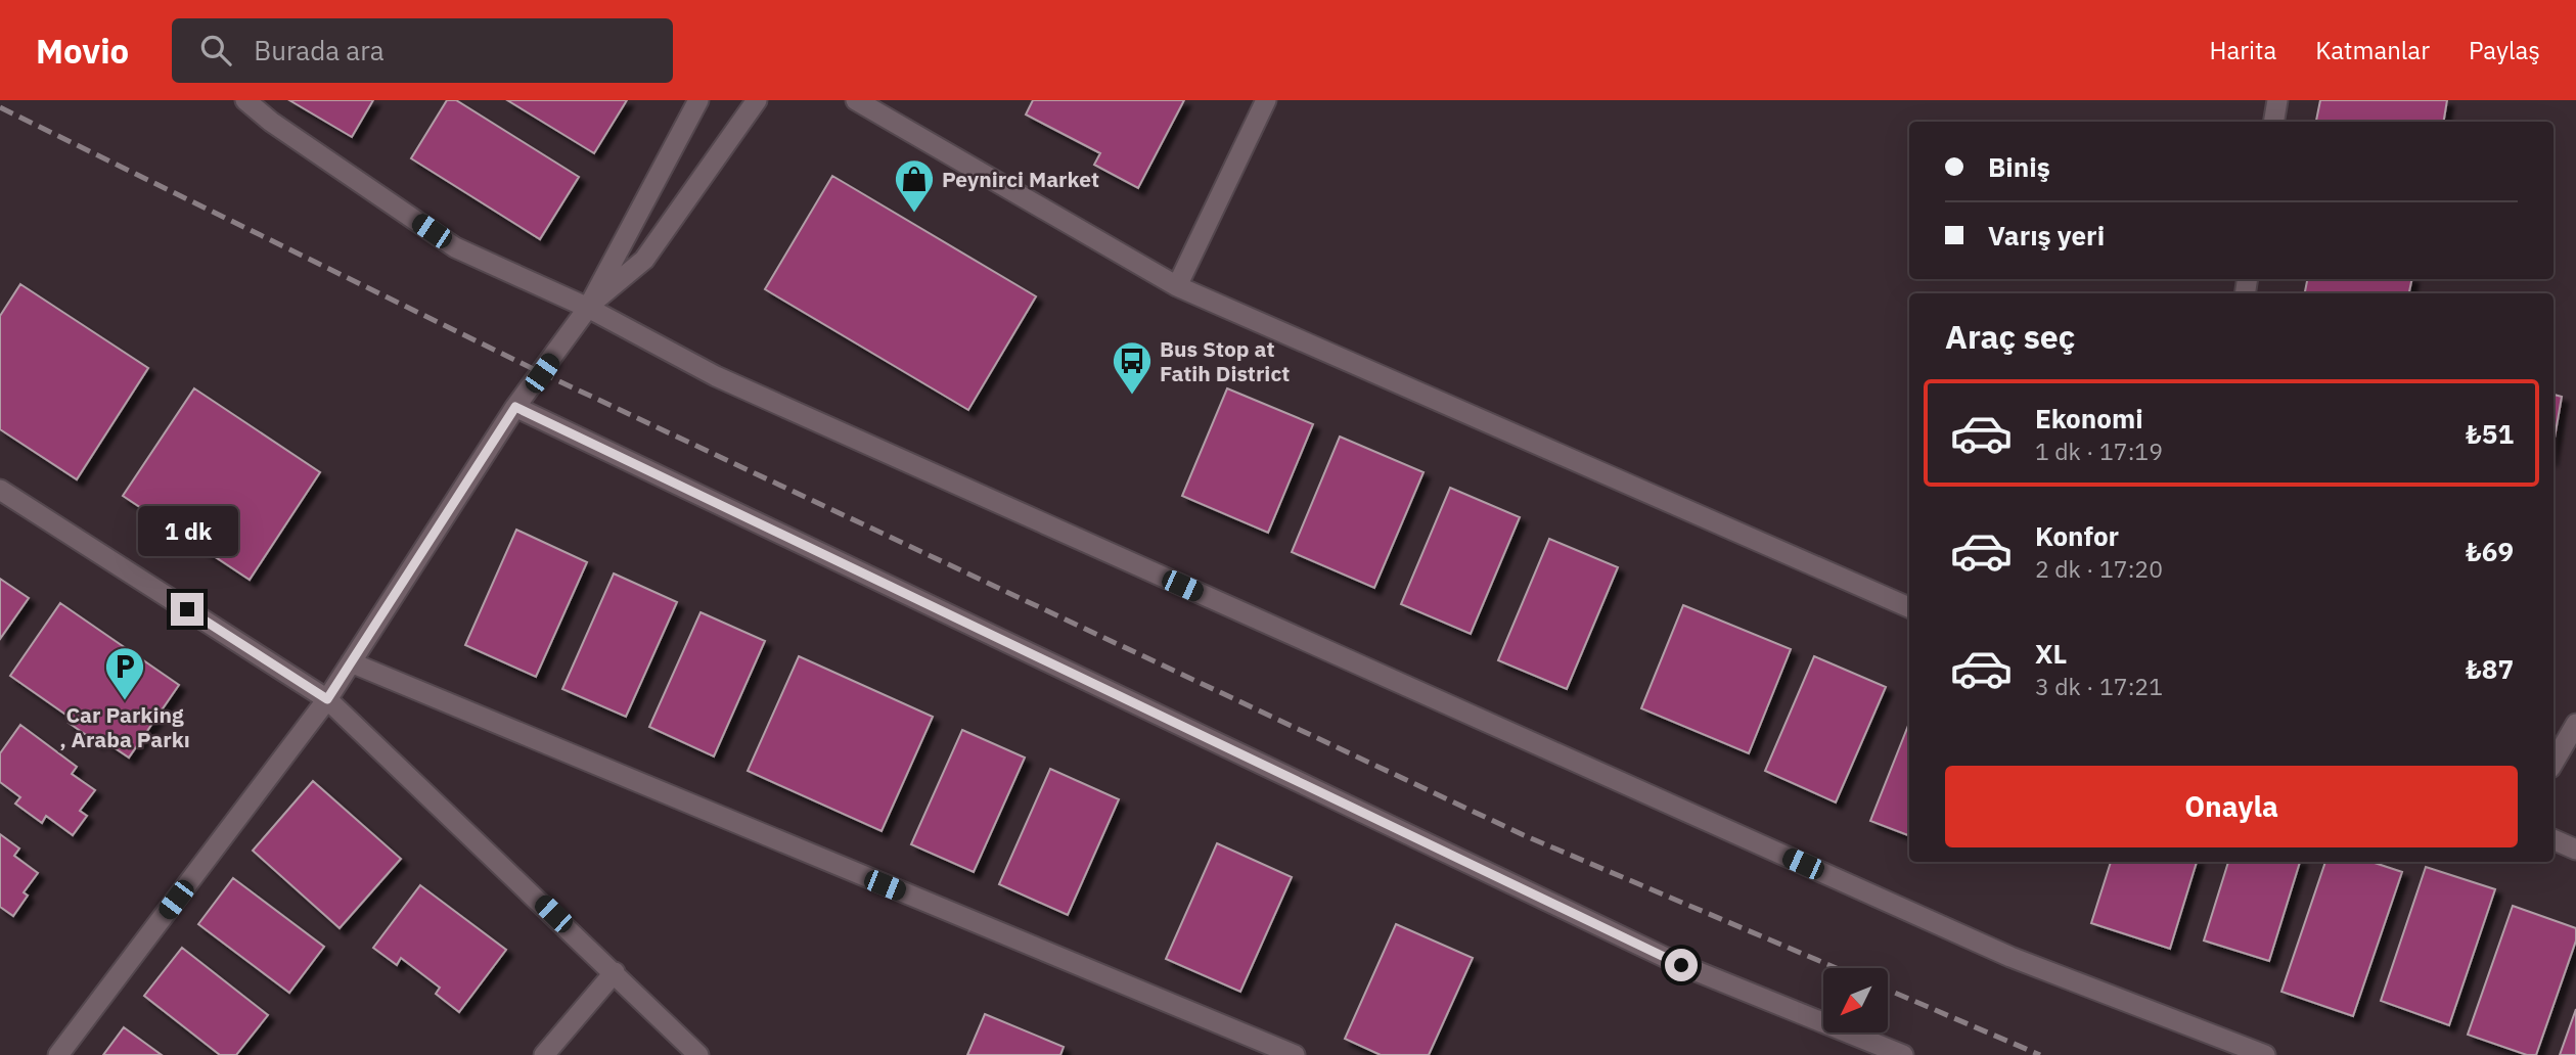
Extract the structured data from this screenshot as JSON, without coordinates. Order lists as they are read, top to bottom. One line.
{"places":{"shop":["Peynirci Market"],"bus stop":["Bus Stop at Fatih District"],"parking":["Car Parking , Araba Parkı"]},"north":"bottom left","page":{"header":"Movio","search":"Burada ara","nav":["Harita","Katmanlar","Paylaş"],"banner":["Biniş","Varış yeri"],"heading":"Araç seç","list":[{"name":"Ekonomi","note":"1 dk · 17:19","value":"₺51"},{"name":"Konfor","note":"2 dk · 17:20","value":"₺69"},{"name":"XL","note":"3 dk · 17:21","value":"₺87"}],"bubble":"1 dk","buttons":"Onayla"}}
